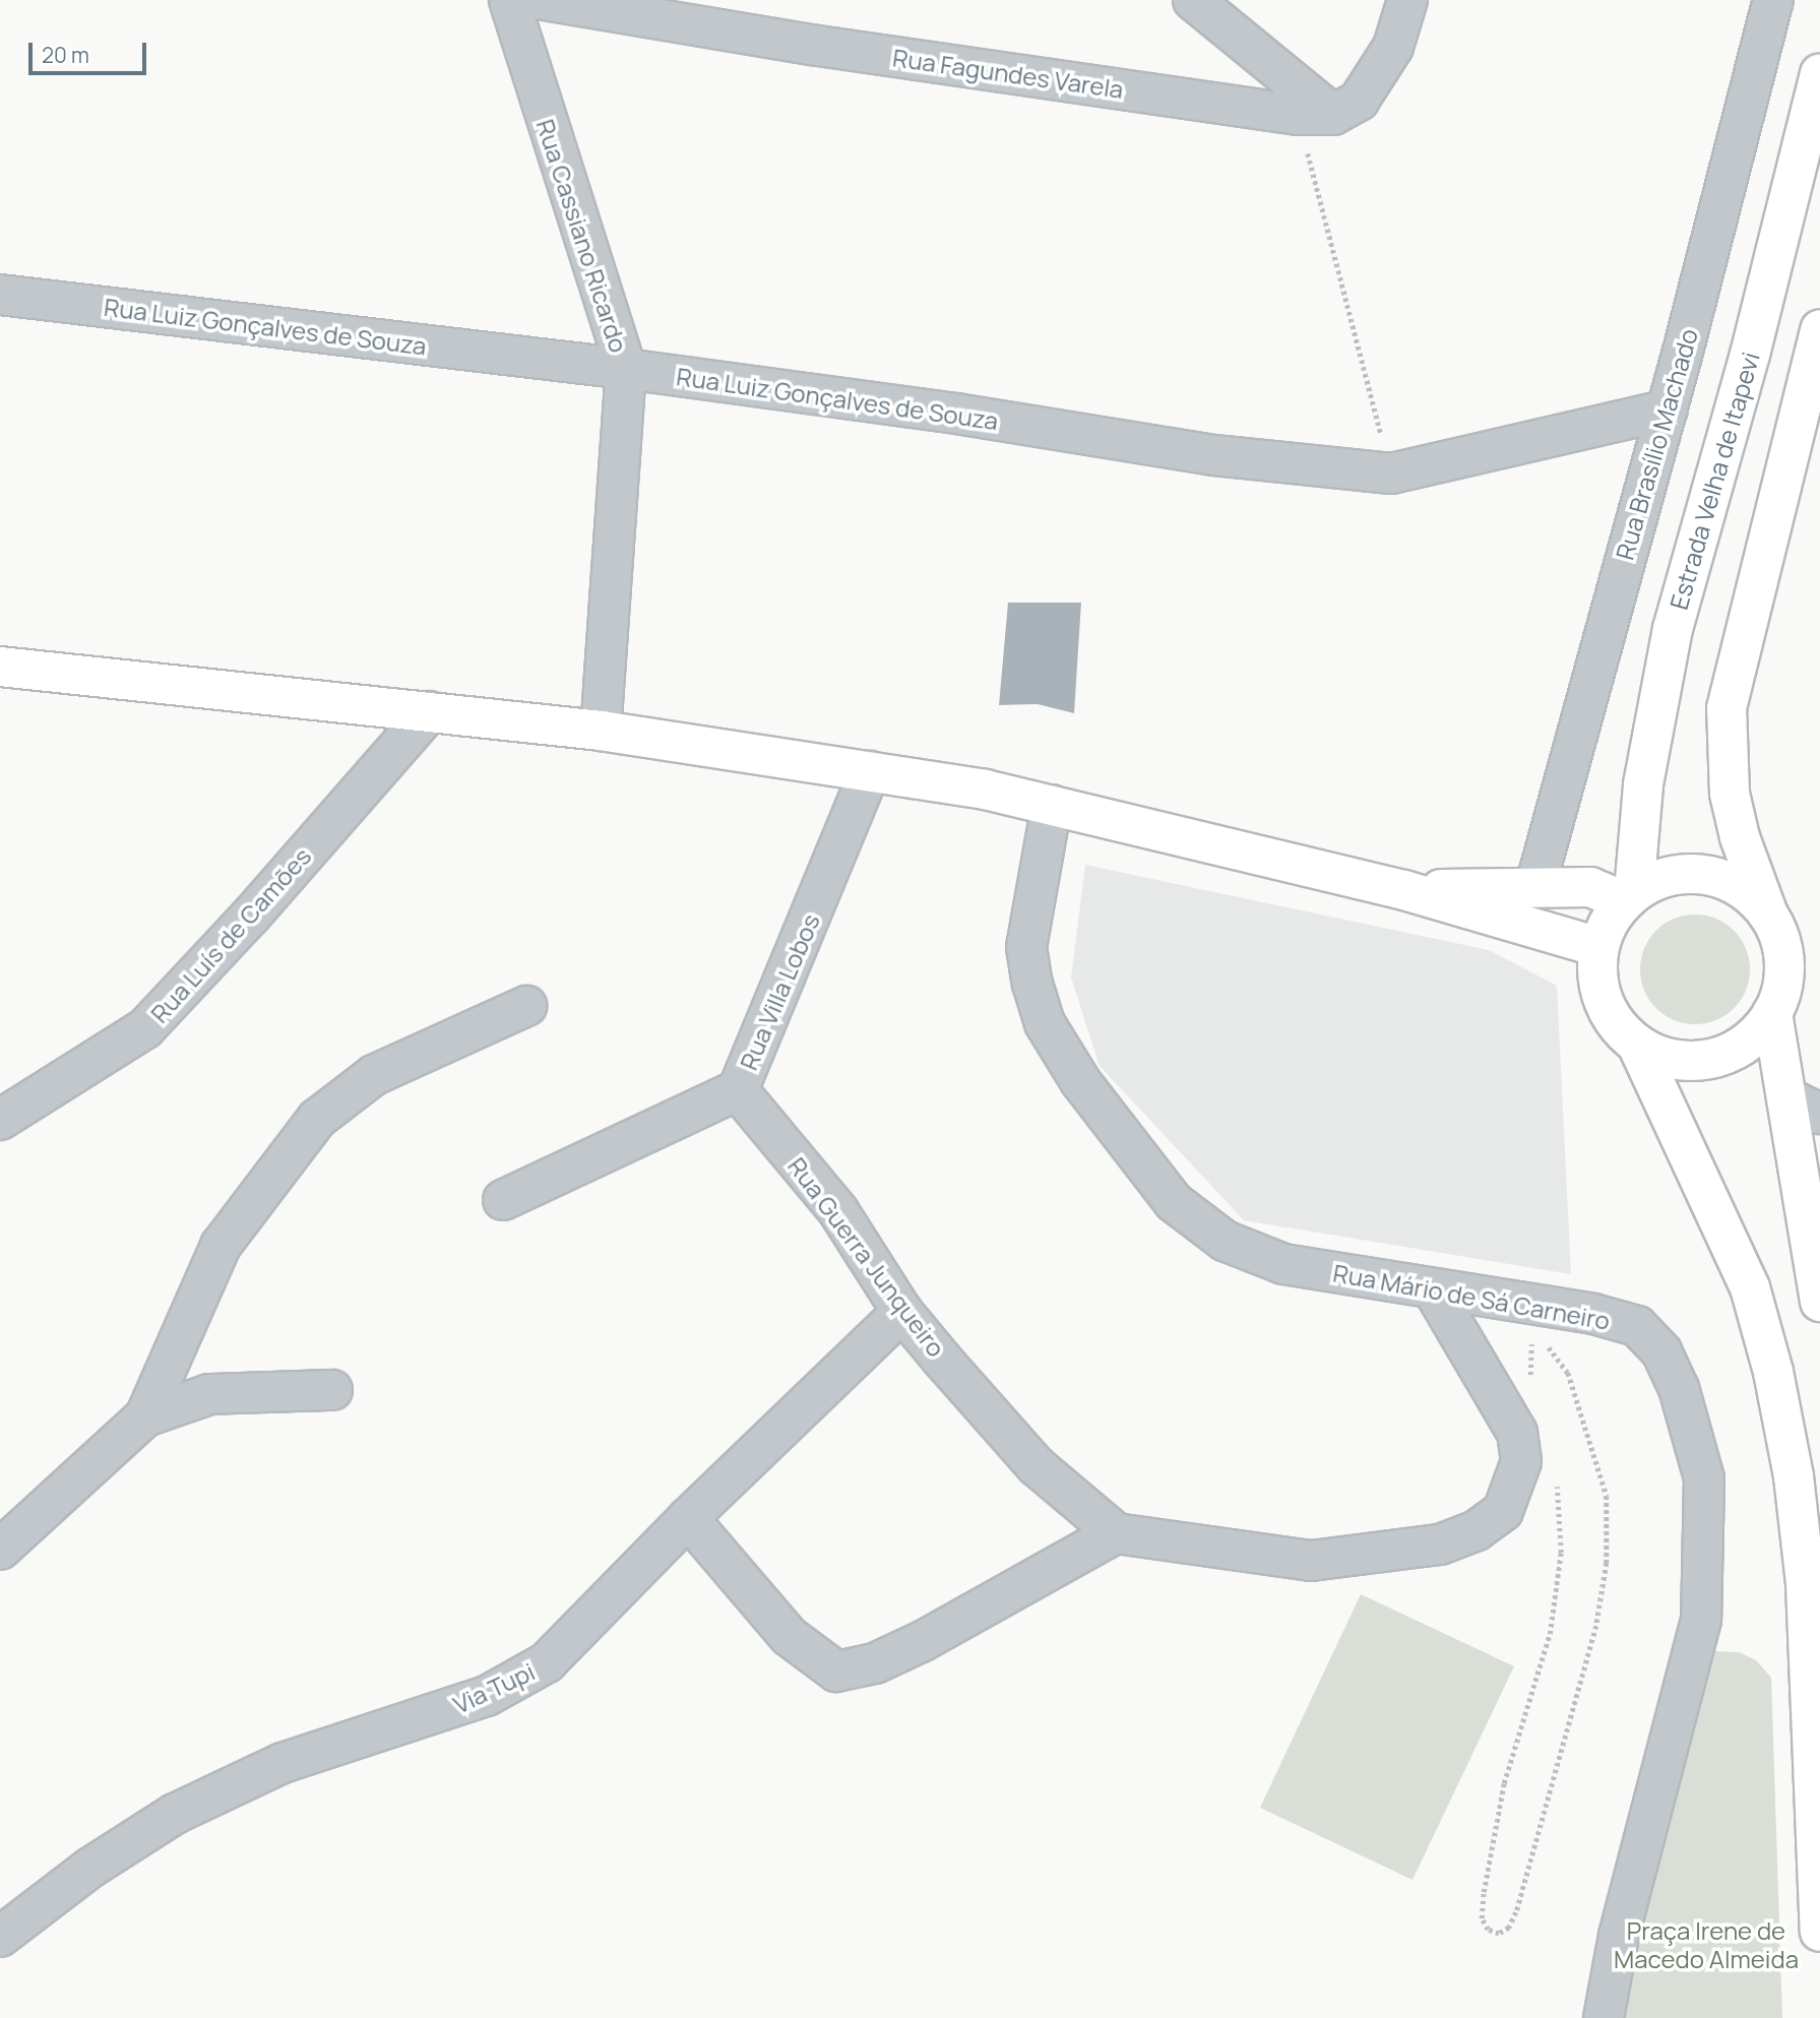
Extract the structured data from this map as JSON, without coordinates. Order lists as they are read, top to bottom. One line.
{"streets":{"main road":["Estrada Velha de Itapevi"],"street":["Rua Fagundes Varela","Rua Cassiano Ricardo","Rua Luiz Gonçalves de Souza","Rua Brasílio Machado","Rua Luís de Camões","Rua Villa Lobos","Rua Guerra Junqueiro","Rua Mário de Sá Carneiro","Via Tupi"]},"crossings":[["Rua Cassiano Ricardo","Rua Luiz Gonçalves de Souza"],["Rua Luiz Gonçalves de Souza","Rua Brasílio Machado"],["Rua Villa Lobos","Rua Guerra Junqueiro"],["Rua Guerra Junqueiro","Via Tupi"]],"parks":["Praça Irene de Macedo Almeida"],"scale_bar":"20 m"}
